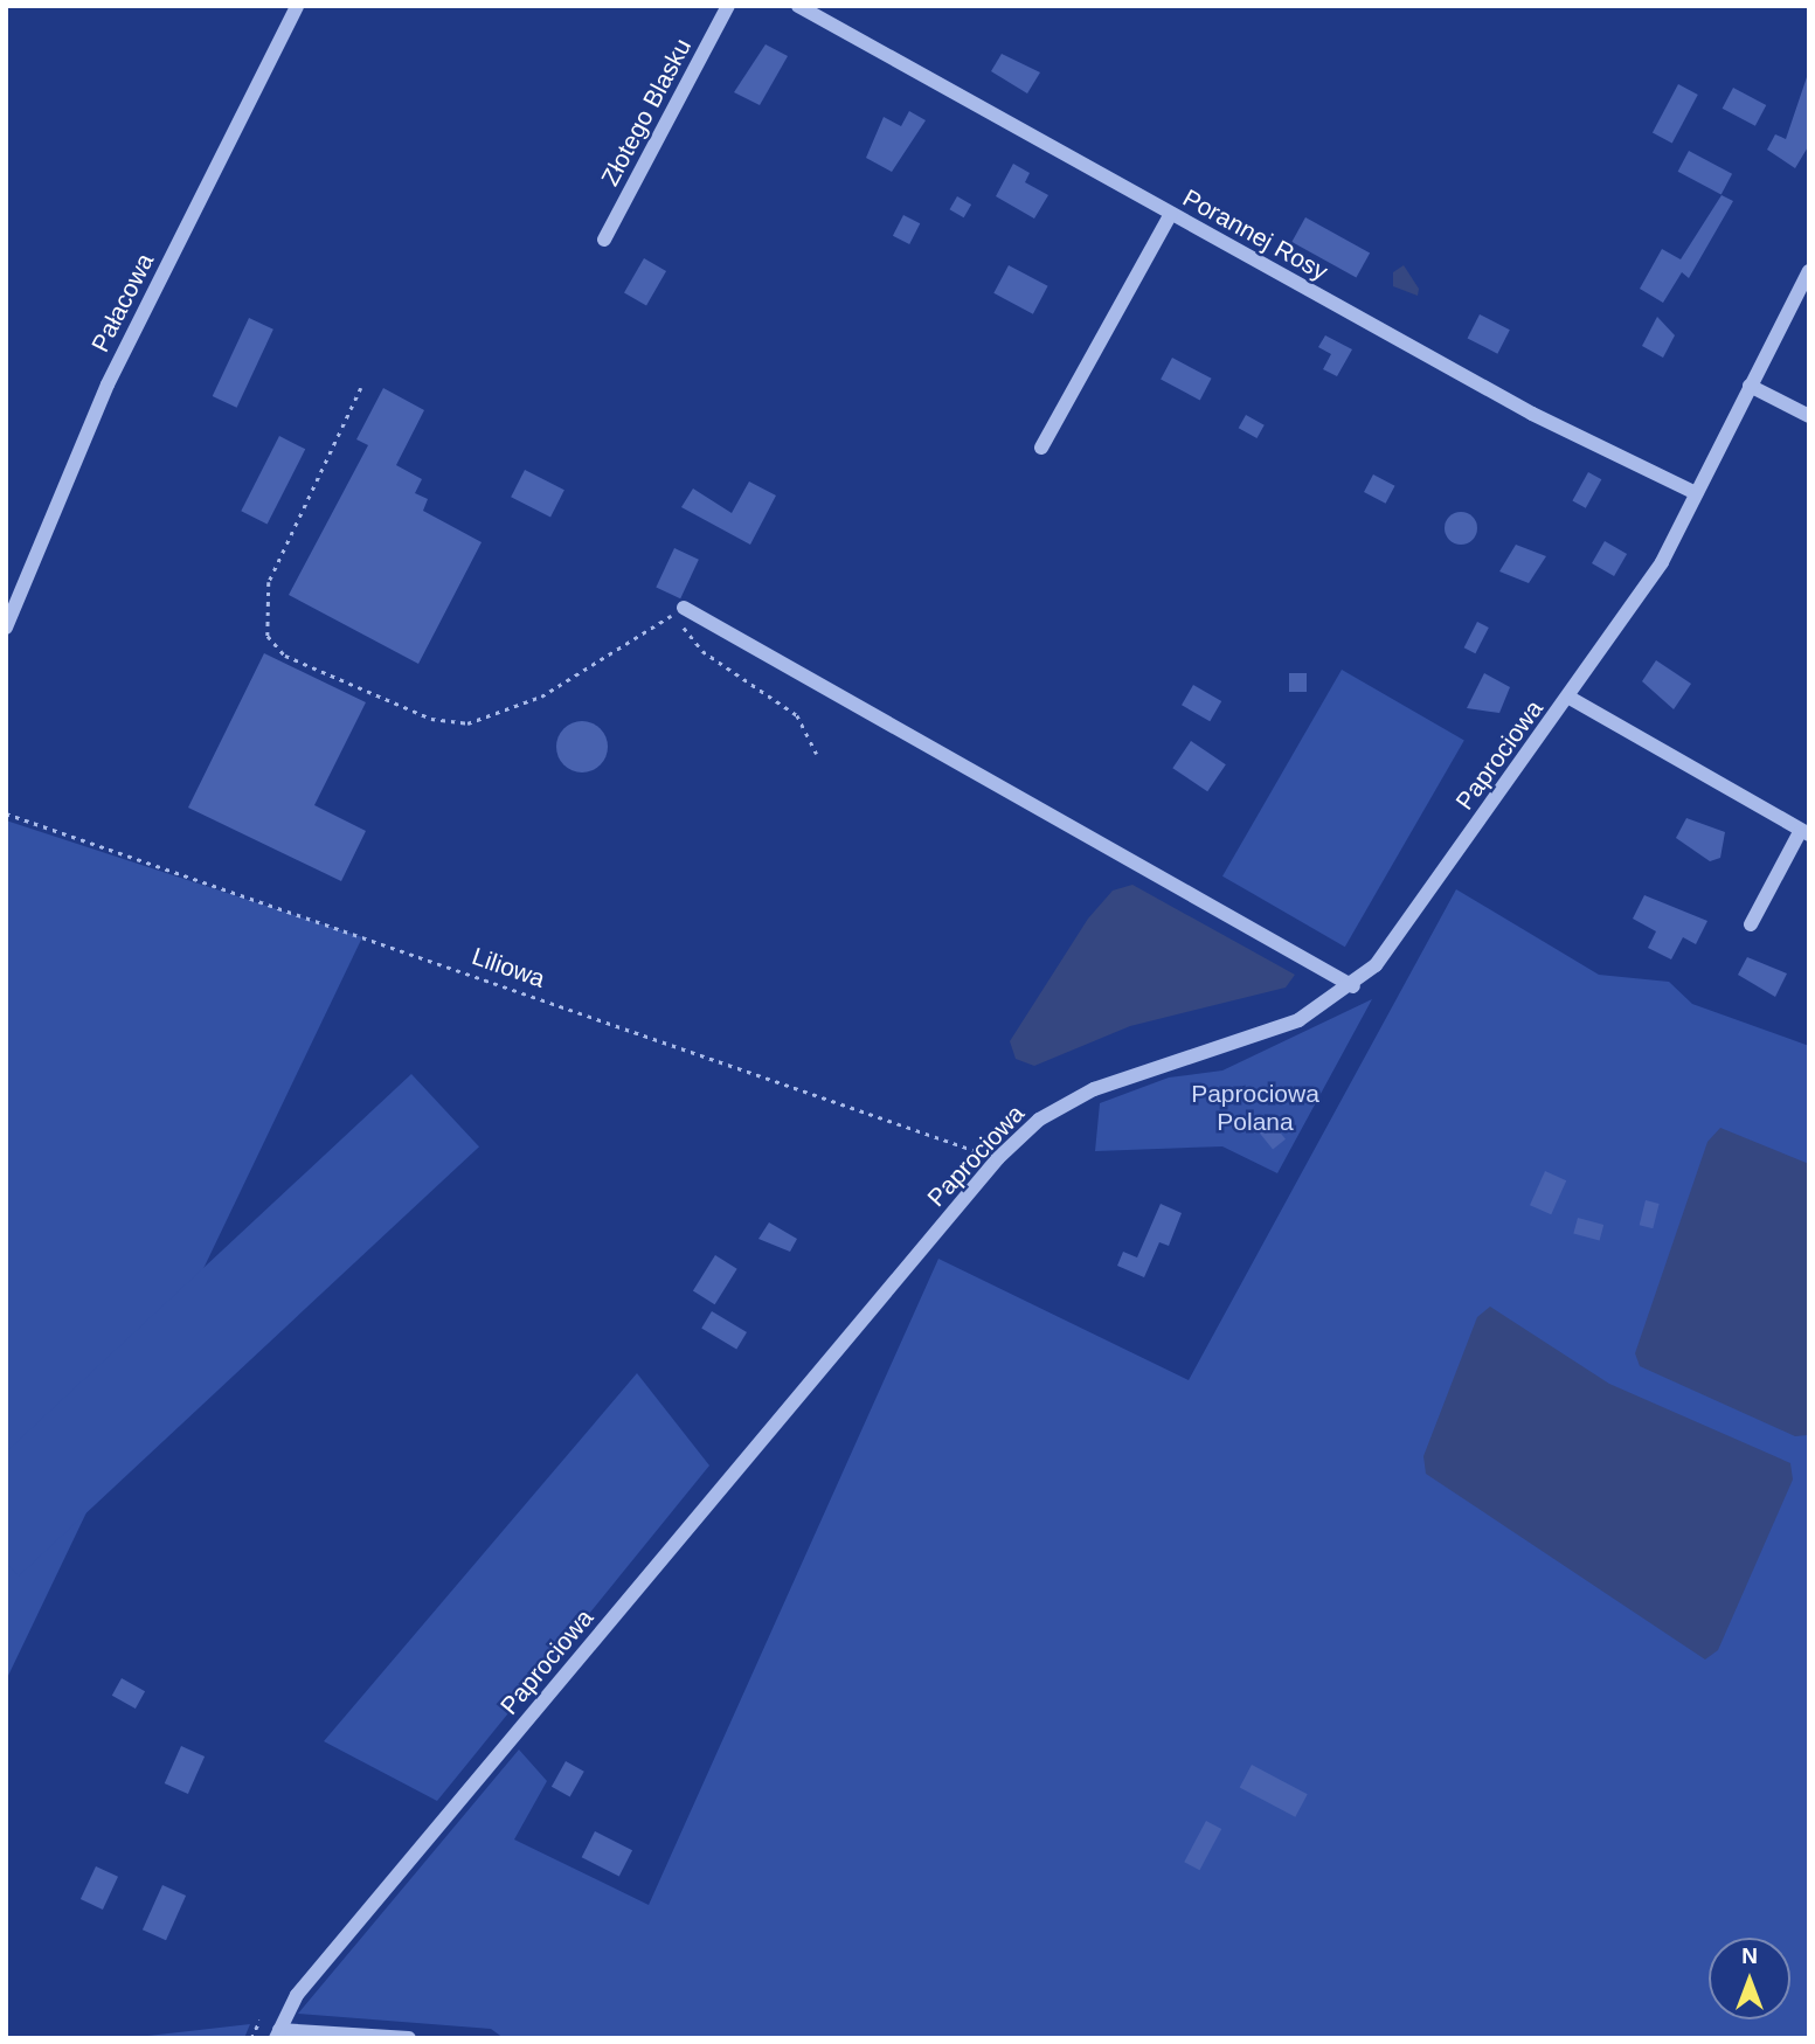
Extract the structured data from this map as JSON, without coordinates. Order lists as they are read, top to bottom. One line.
{"streets":{"street":["Złotego Blasku","Porannej Rosy","Pałacowa","Paprociowa"],"path":["Liliowa"]},"crossings":[["Porannej Rosy","Paprociowa"],["Paprociowa","Liliowa"]],"parks":["Paprociowa Polana"],"north":"top"}
